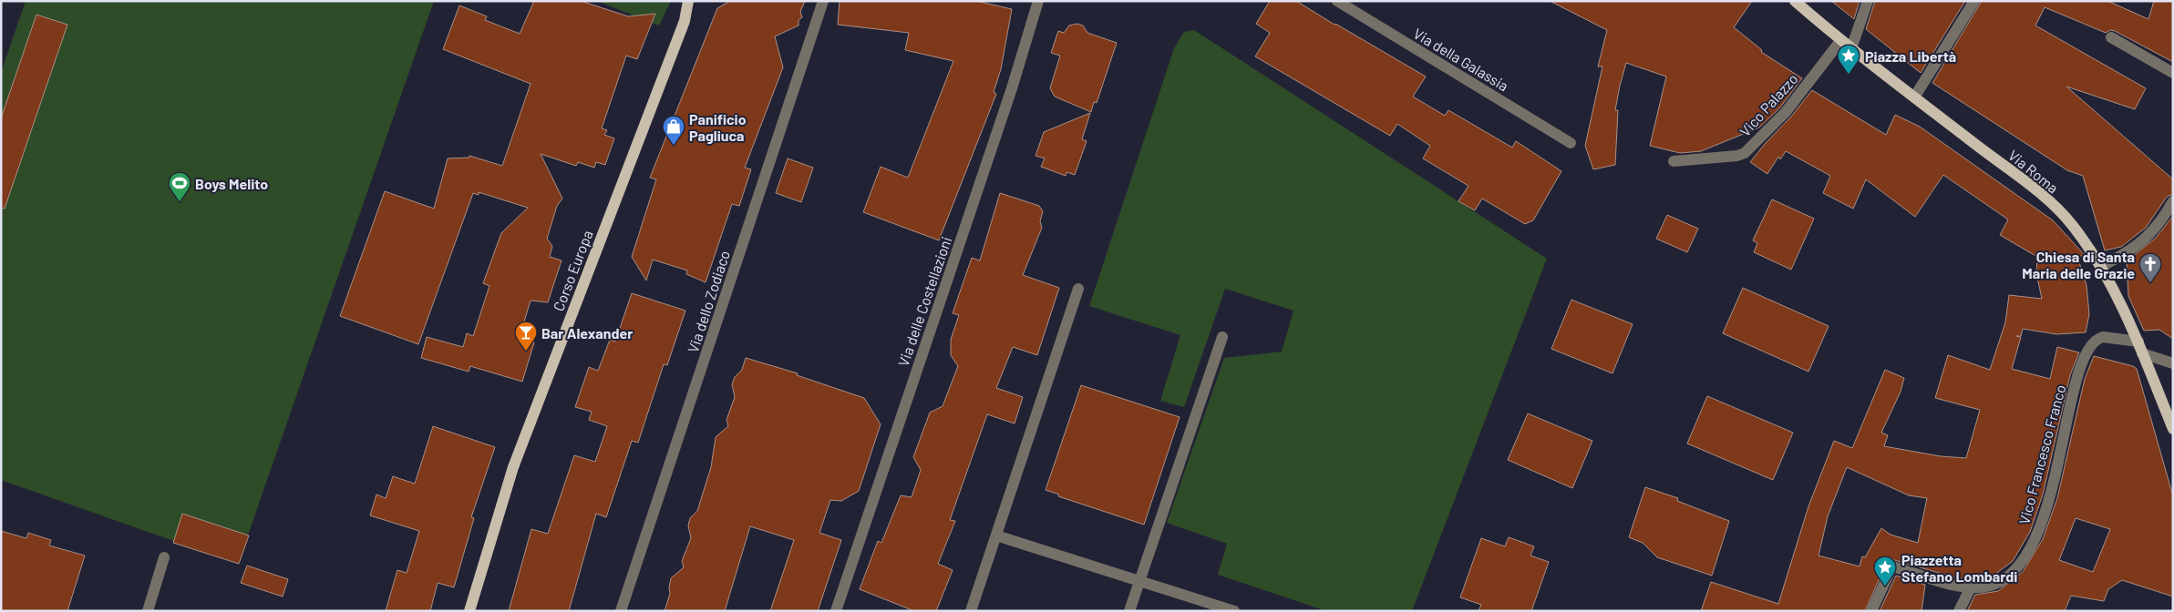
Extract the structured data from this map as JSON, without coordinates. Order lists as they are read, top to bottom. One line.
{"streets":{"main road":["Via Roma","Corso Europa"],"street":["Via della Galassia","Vico Palazzo","Via dello Zodiaco","Via delle Costellazioni","Vico Francesco Franco"]},"crossings":[["Vico Palazzo","Via Roma"],["Via Roma","Vico Francesco Franco"]],"places":{"place":["Piazza Libertà","Piazzetta Stefano Lombardi"],"shop":["Panificio Pagliuca"],"sports":["Boys Melito"],"church":["Chiesa di Santa Maria delle Grazie"],"bar":["Bar Alexander"]}}
